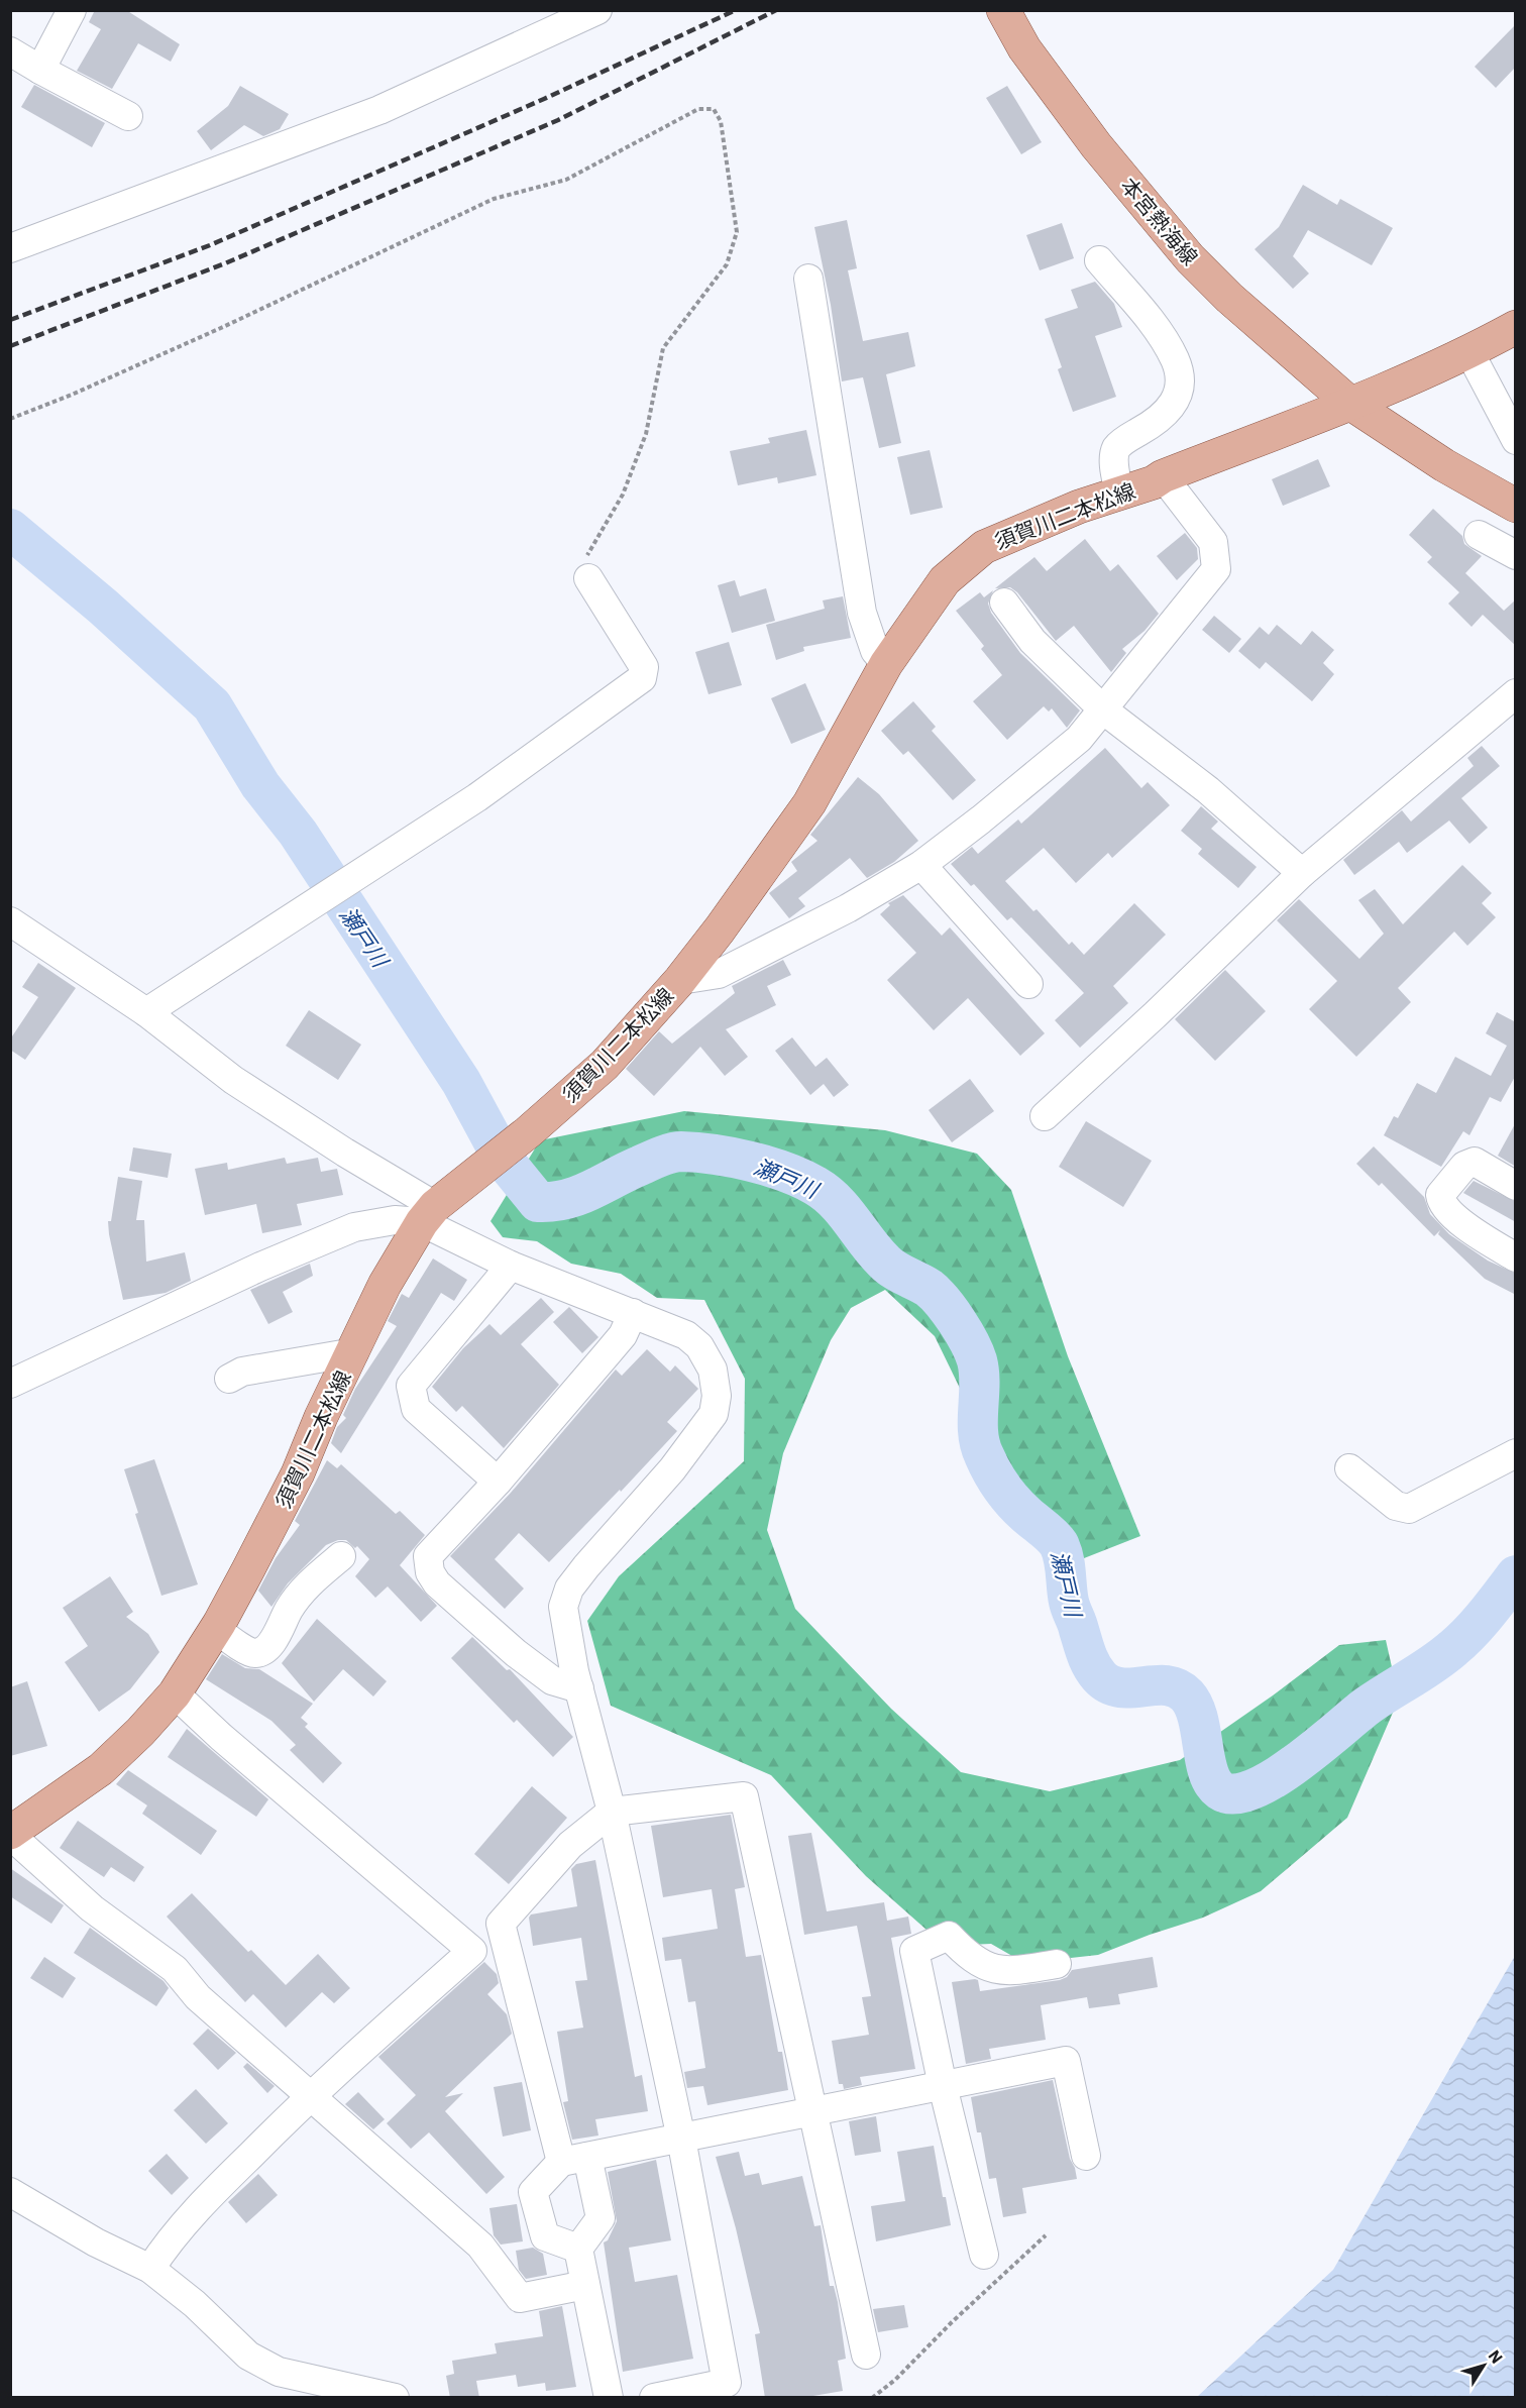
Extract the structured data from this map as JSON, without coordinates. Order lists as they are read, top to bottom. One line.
{"streets":{"main road":["本宮熱海線","須賀川二本松線"]},"crossings":[["本宮熱海線","須賀川二本松線"]],"water":["瀬戸川"],"north":"top right"}
